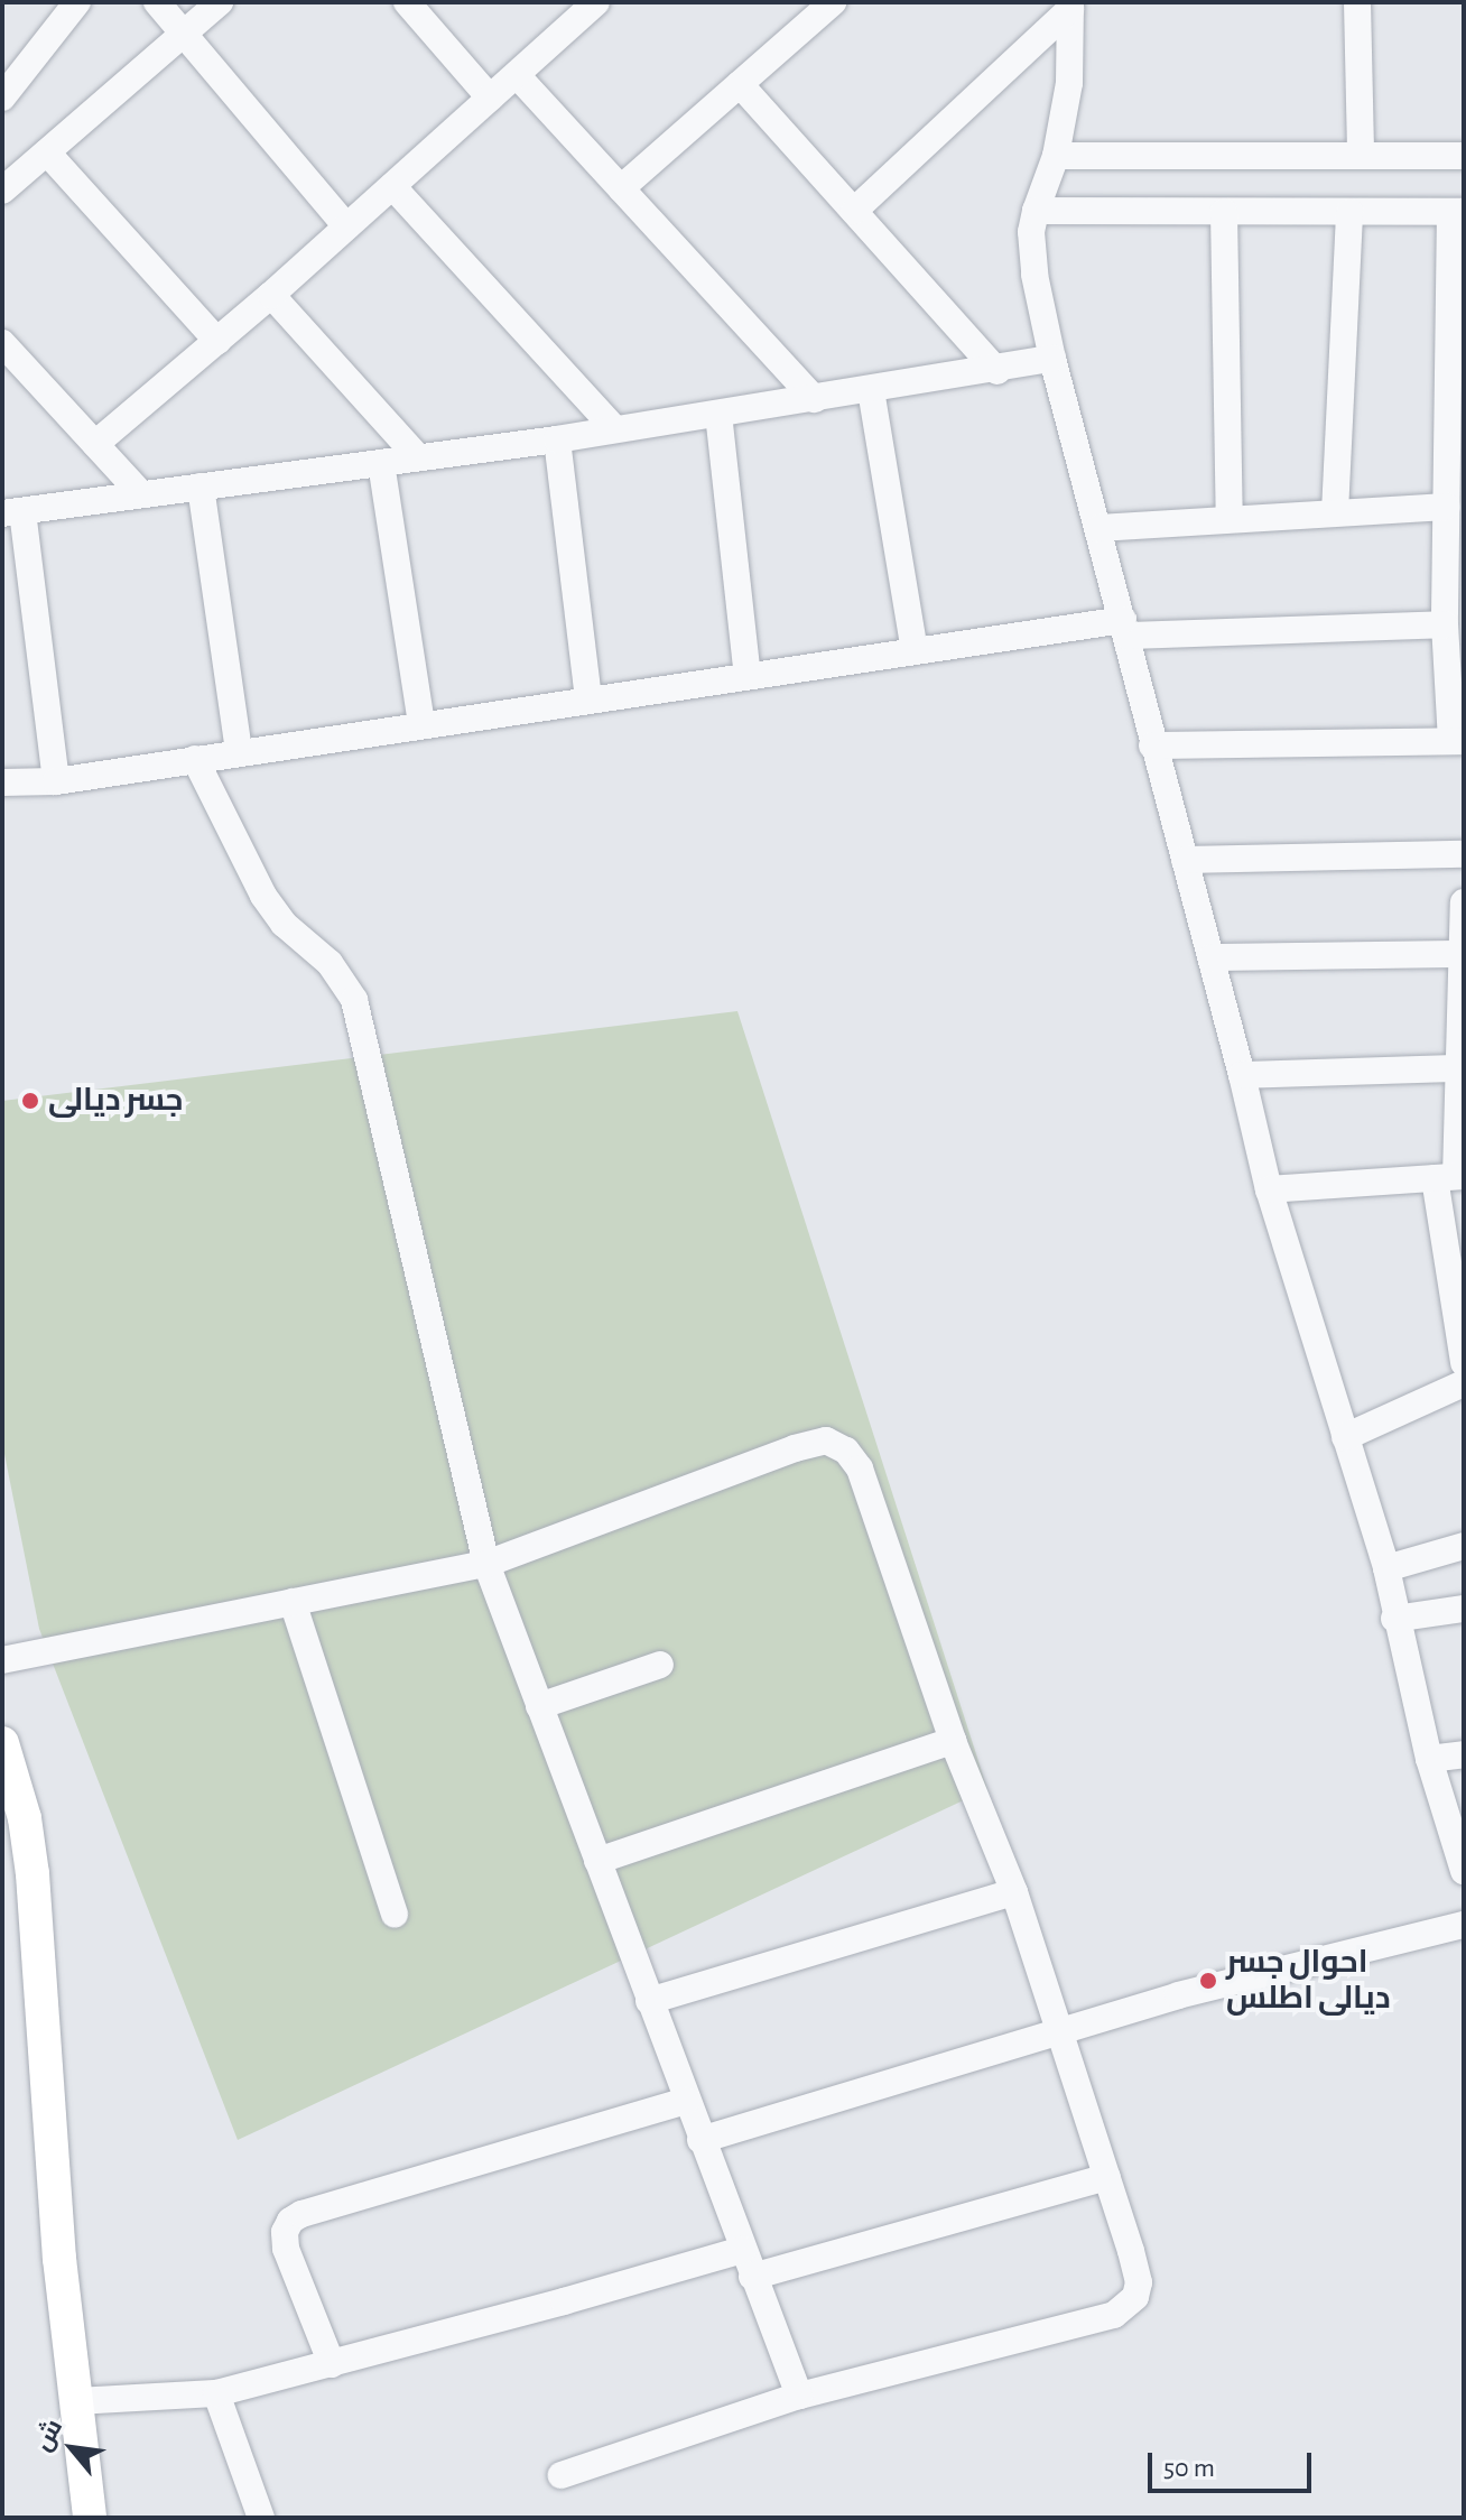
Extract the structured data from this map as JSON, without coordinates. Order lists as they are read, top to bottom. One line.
{"places":["جسر ديالى","احوال جسر ديالى اطلس"],"scale_bar":"50 m","north":"top left"}
